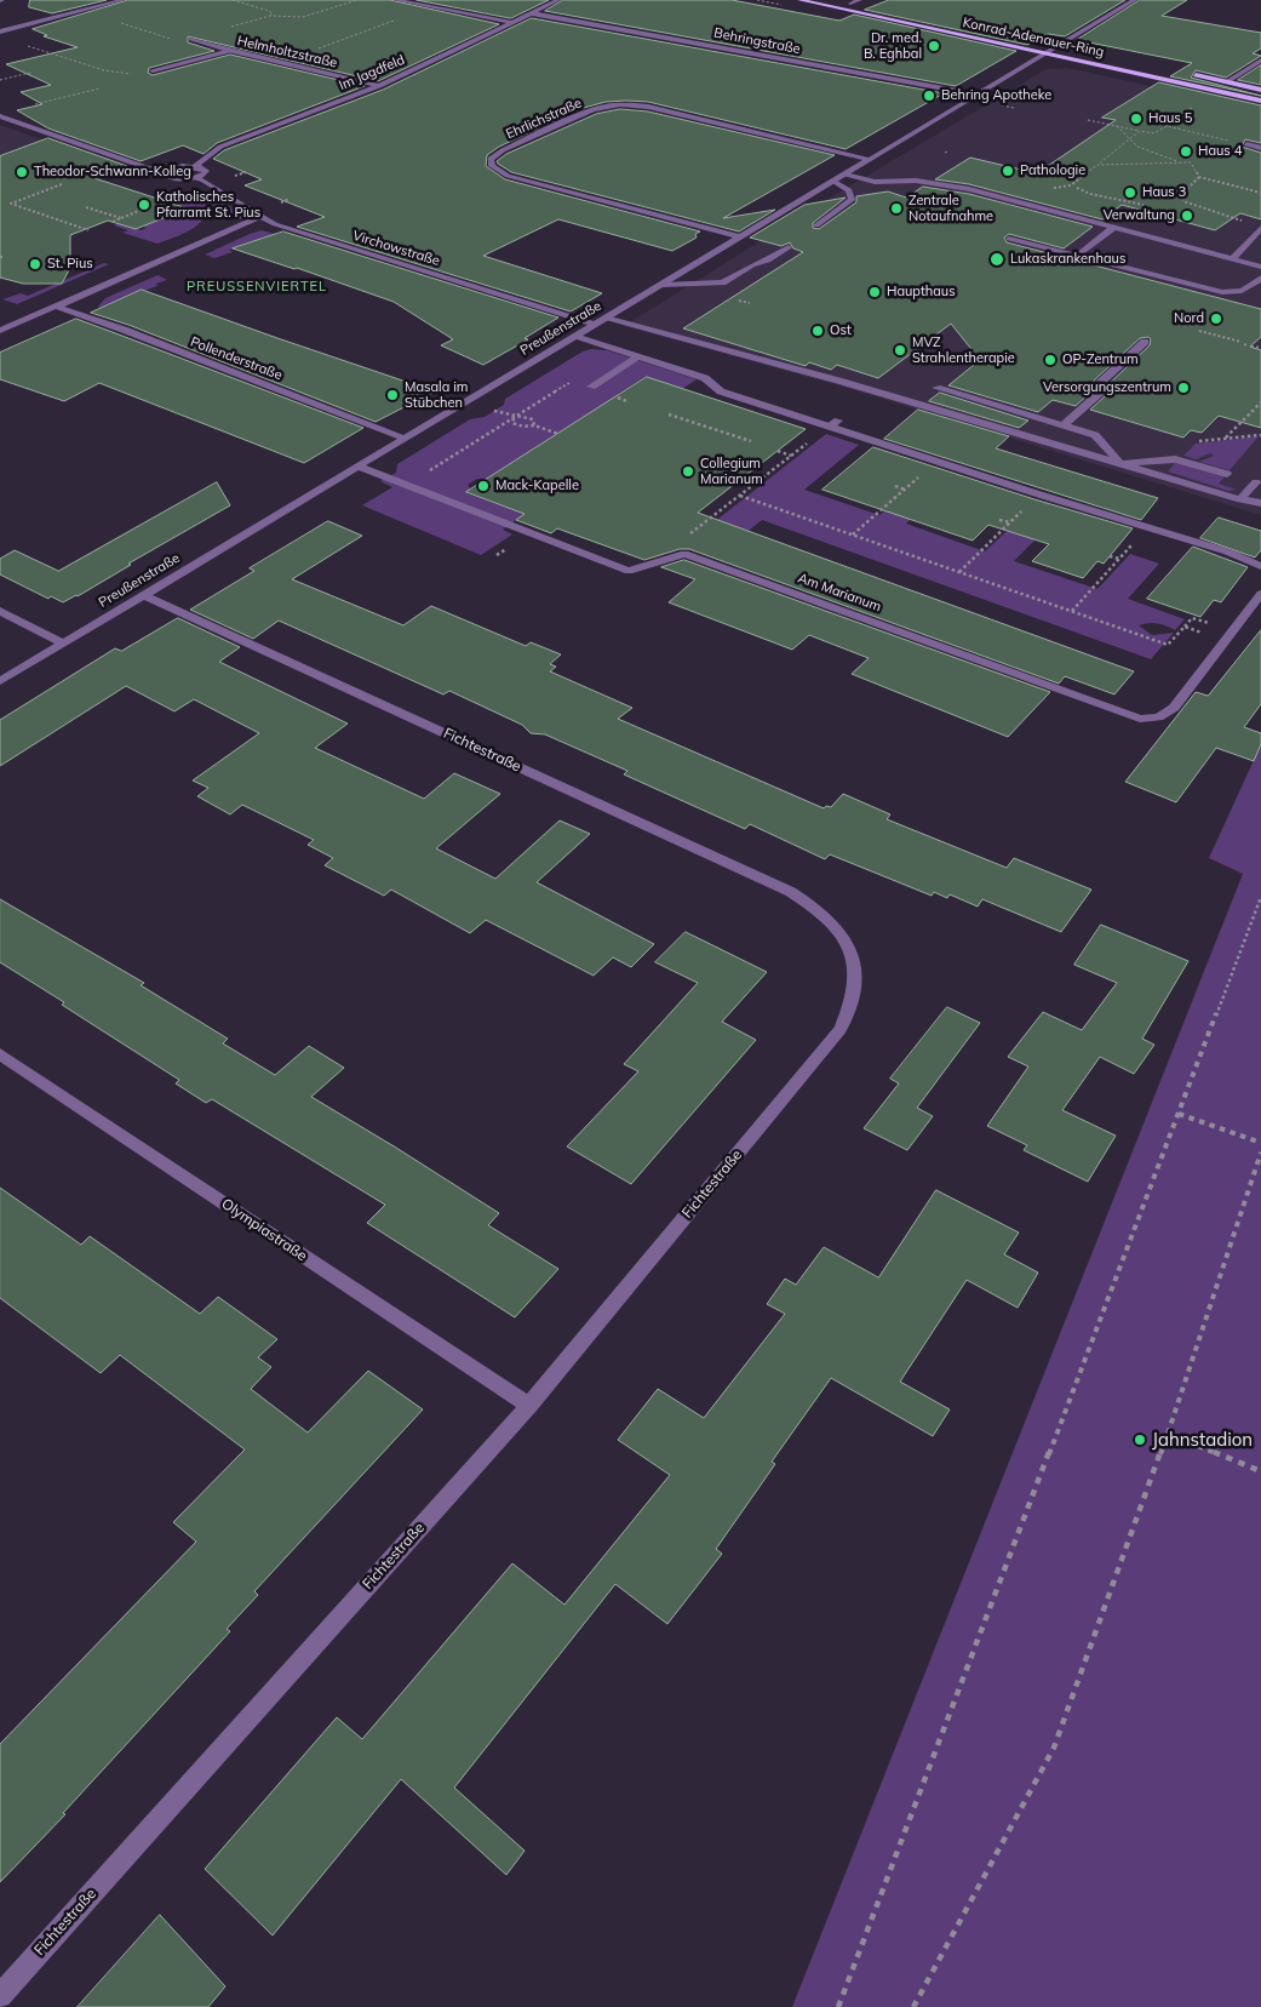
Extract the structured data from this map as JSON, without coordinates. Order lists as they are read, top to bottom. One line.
{"streets":{"main road":["Konrad-Adenauer-Ring"],"street":["Behringstraße","Helmholtzstraße","Im Jagdfeld","Ehrlichstraße","Virchowstraße","Preußenstraße","Pollenderstraße","Am Marianum","Fichtestraße","Olympiastraße"]},"crossings":[["Konrad-Adenauer-Ring","Preußenstraße"],["Behringstraße","Im Jagdfeld"],["Behringstraße","Preußenstraße"],["Helmholtzstraße","Im Jagdfeld"],["Ehrlichstraße","Preußenstraße"],["Virchowstraße","Preußenstraße"],["Preußenstraße","Pollenderstraße"],["Preußenstraße","Fichtestraße"],["Fichtestraße","Olympiastraße"]],"districts":["PREUSSENVIERTEL"],"places":["Dr. med. B. Eghbal","Behring Apotheke","Haus 5","Haus 4","Pathologie","Theodor-Schwann-Kolleg","Haus 3","Katholisches Pfarramt St. Pius","Zentrale Notaufnahme","Verwaltung","Lukaskrankenhaus","St. Pius","Haupthaus","Nord","Ost","MVZ Strahlentherapie","OP-Zentrum","Versorgungszentrum","Masala im Stübchen","Collegium Marianum","Mack-Kapelle","Jahnstadion"]}
